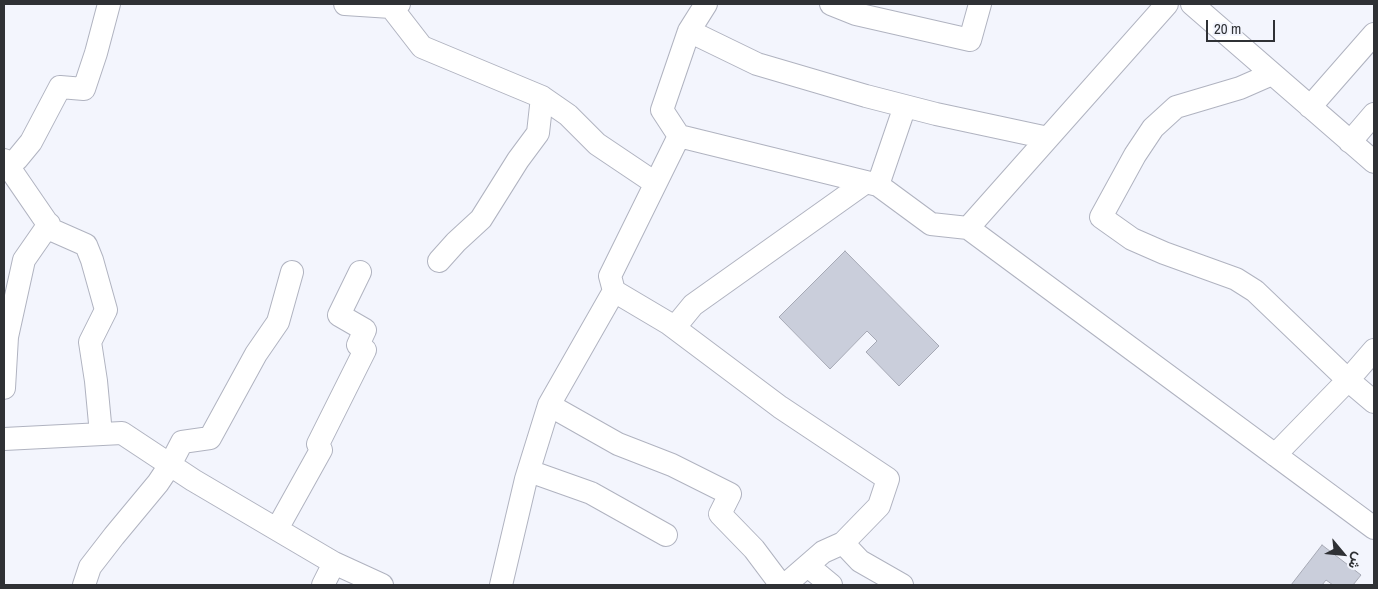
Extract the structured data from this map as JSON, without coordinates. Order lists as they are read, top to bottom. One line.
{"scale_bar":"20 m","north":"bottom right"}
